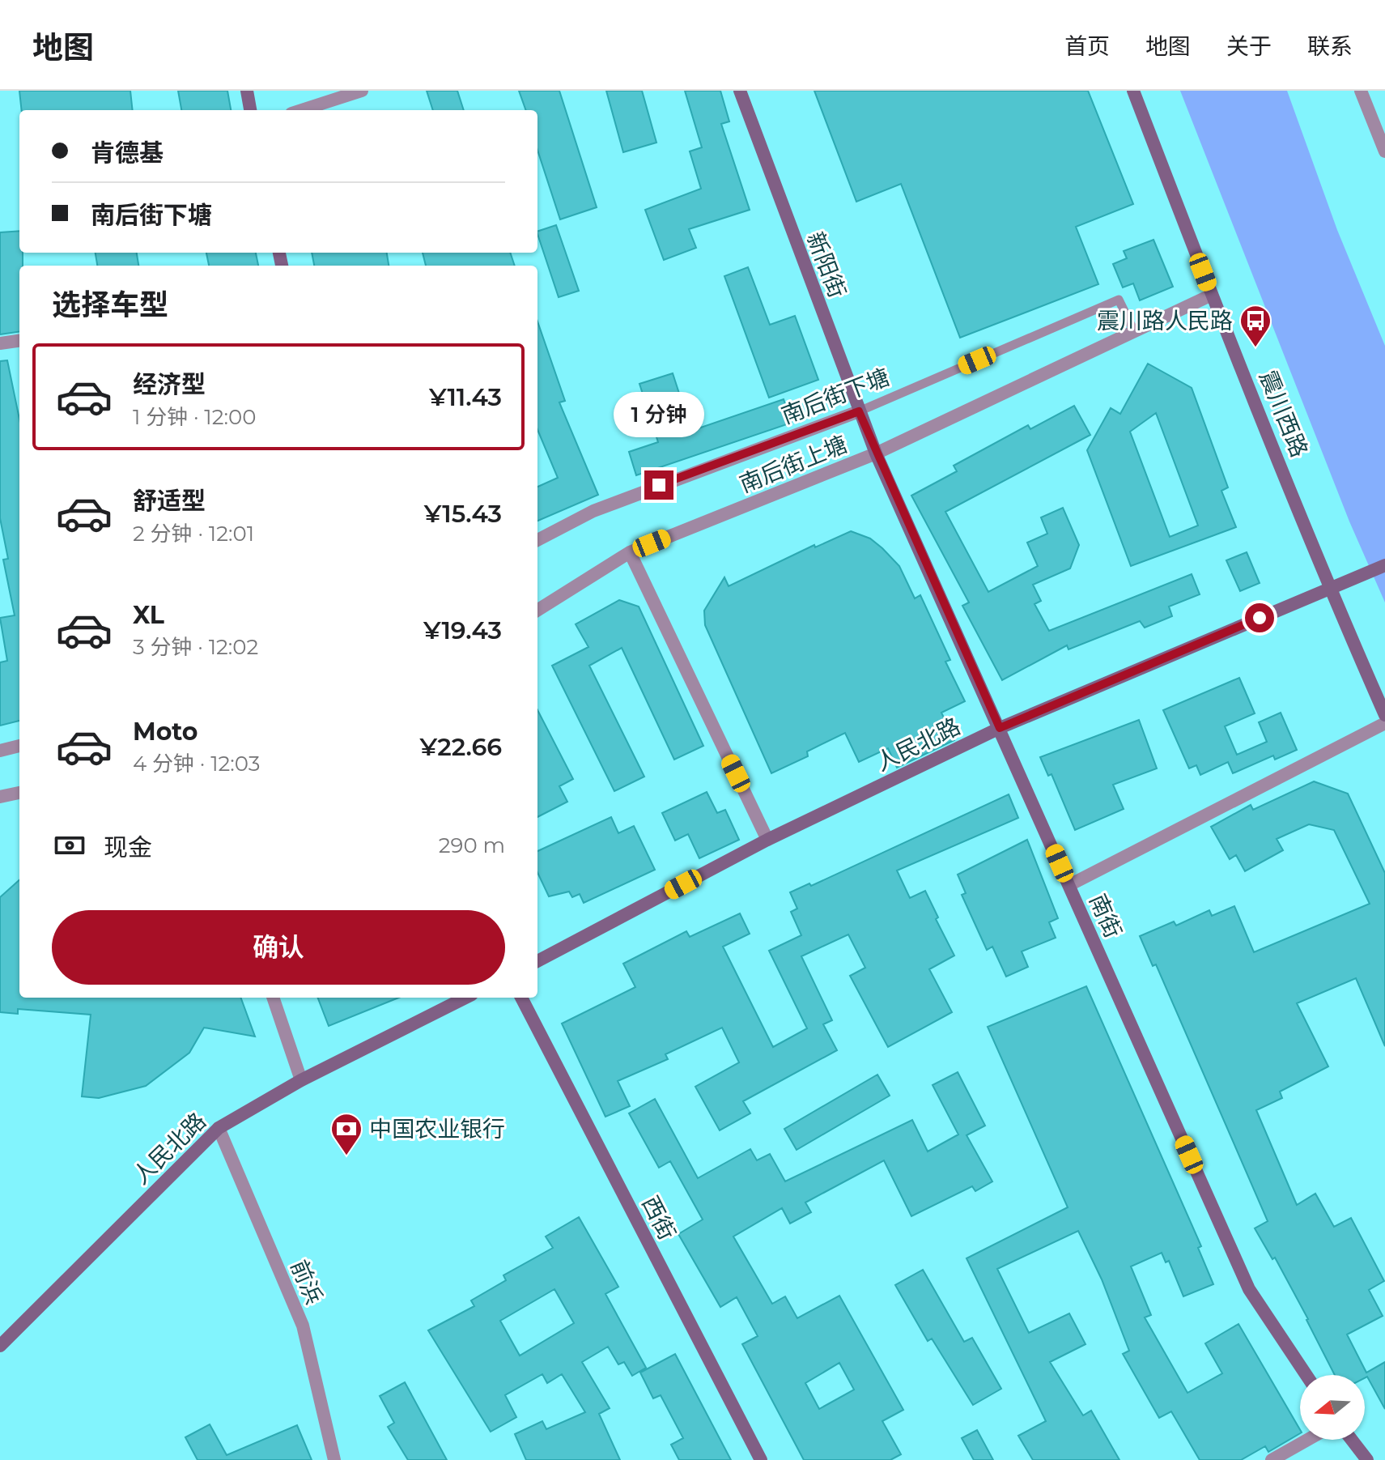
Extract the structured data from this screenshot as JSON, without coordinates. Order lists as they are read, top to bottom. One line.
{"streets":{"street":["新阳街","南后街下塘","震川西路","南后街上塘","人民北路","南街","西街","前浜"]},"crossings":[["新阳街","南后街下塘"],["新阳街","南后街上塘"],["新阳街","南街"],["南后街下塘","南后街上塘"],["震川西路","南后街上塘"],["震川西路","人民北路"],["南后街上塘","南街"],["人民北路","南街"],["人民北路","前浜"]],"places":{"bus stop":["震川路人民路"],"bank":["中国农业银行"]},"north":"left","page":{"header":"地图","nav":["首页","地图","关于","联系"],"banner":["肯德基","南后街下塘"],"heading":"选择车型","list":[{"name":"经济型","note":"1 分钟 · 12:00","value":"¥11.43"},{"name":"舒适型","note":"2 分钟 · 12:01","value":"¥15.43"},{"name":"XL","note":"3 分钟 · 12:02","value":"¥19.43"},{"name":"Moto","note":"4 分钟 · 12:03","value":"¥22.66"}],"bubble":"1 分钟","pay":["现金","290 m"],"buttons":"确认"}}
